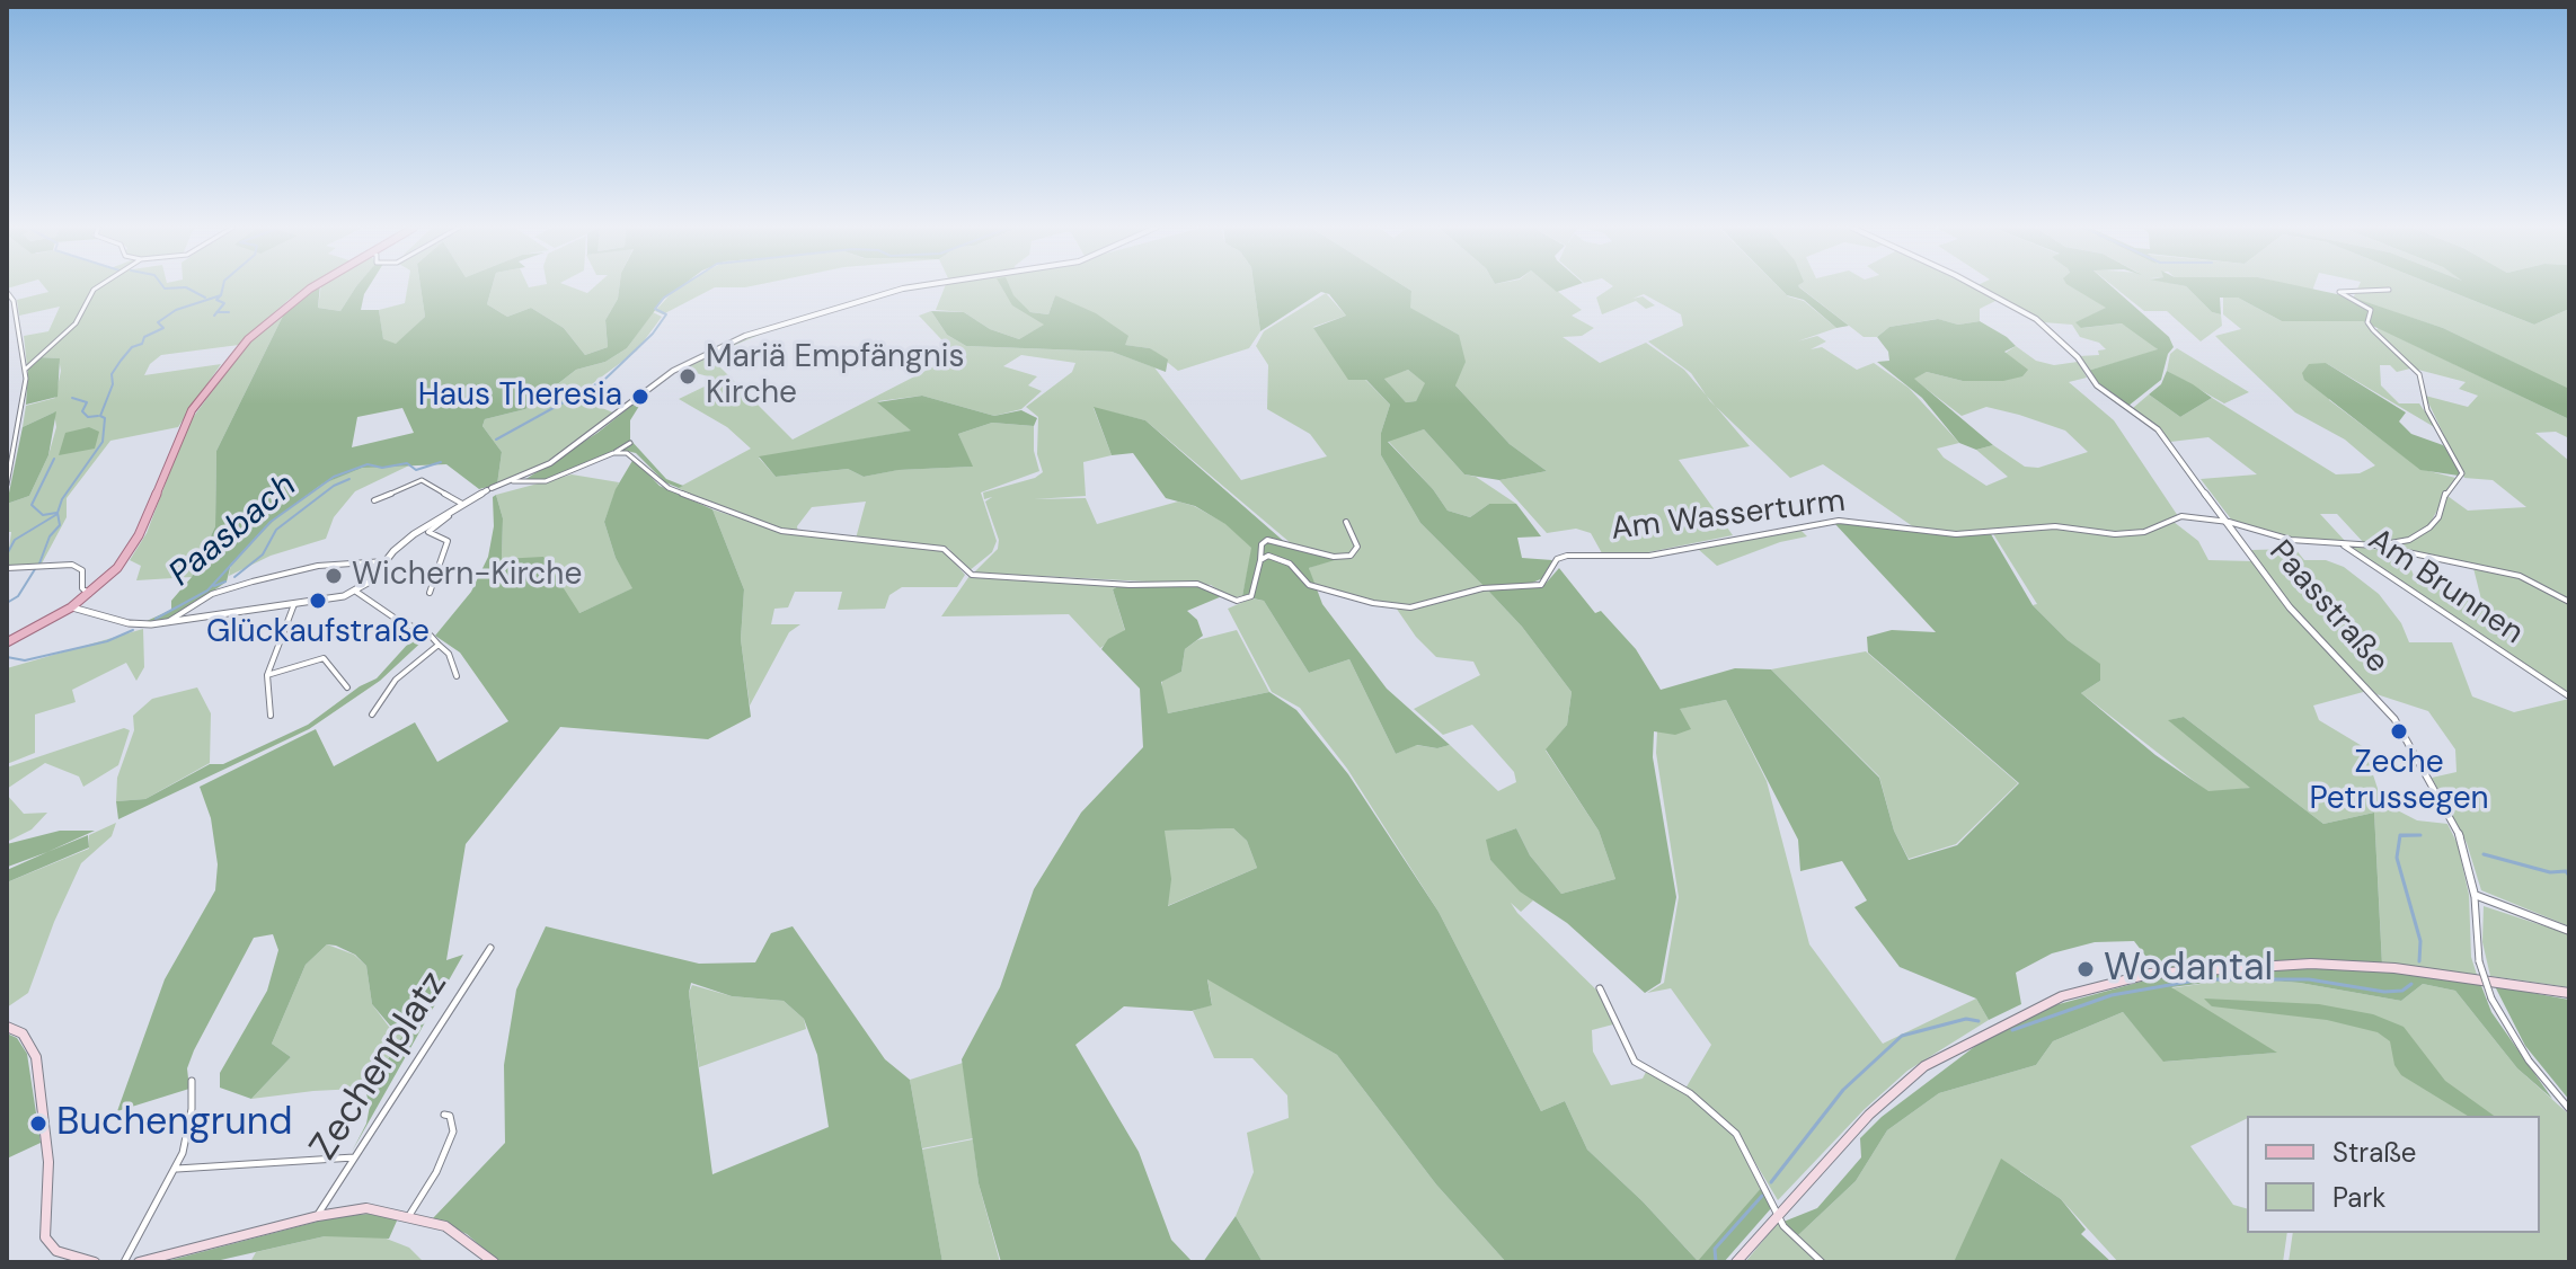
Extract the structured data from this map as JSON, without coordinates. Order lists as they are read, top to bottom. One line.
{"streets":{"street":["Am Wasserturm","Am Brunnen","Paasstraße","Zechenplatz"]},"crossings":[["Am Wasserturm","Am Brunnen"],["Am Wasserturm","Paasstraße"]],"water":["Paasbach"],"places":["Mariä Empfängnis Kirche","Haus Theresia","Wichern-Kirche","Glückaufstraße","Zeche Petrussegen","Wodantal","Buchengrund"],"legend":["Straße","Park"]}
